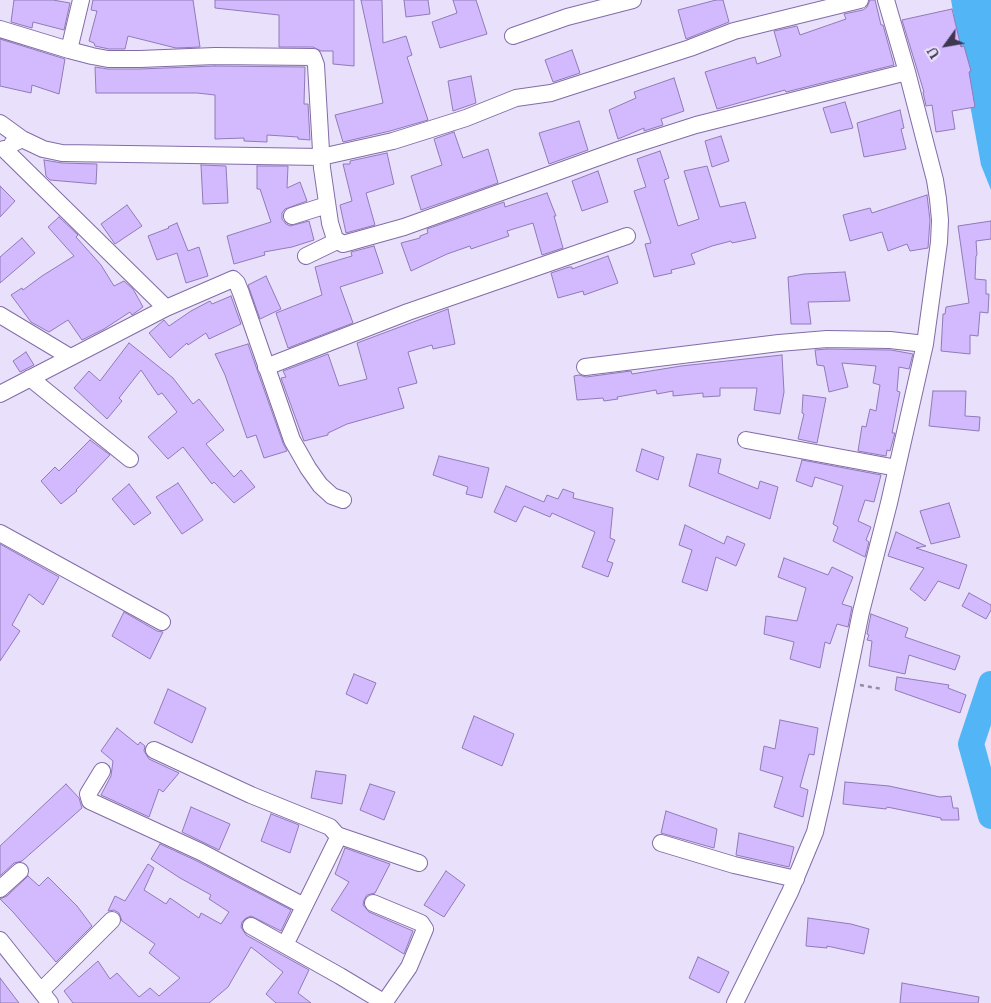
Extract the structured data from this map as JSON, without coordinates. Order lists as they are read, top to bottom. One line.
{"north":"bottom left"}
